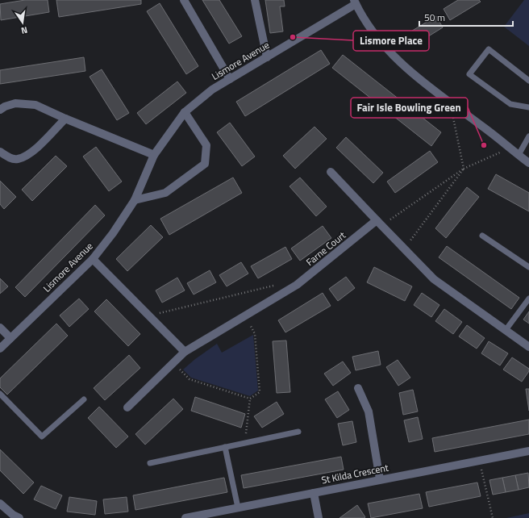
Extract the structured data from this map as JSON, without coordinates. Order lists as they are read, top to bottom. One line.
{"streets":{"street":["Lismore Avenue","Farne Court","St Kilda Crescent"]},"places":["Lismore Place","Fair Isle Bowling Green"],"scale_bar":"50 m","north":"bottom"}
